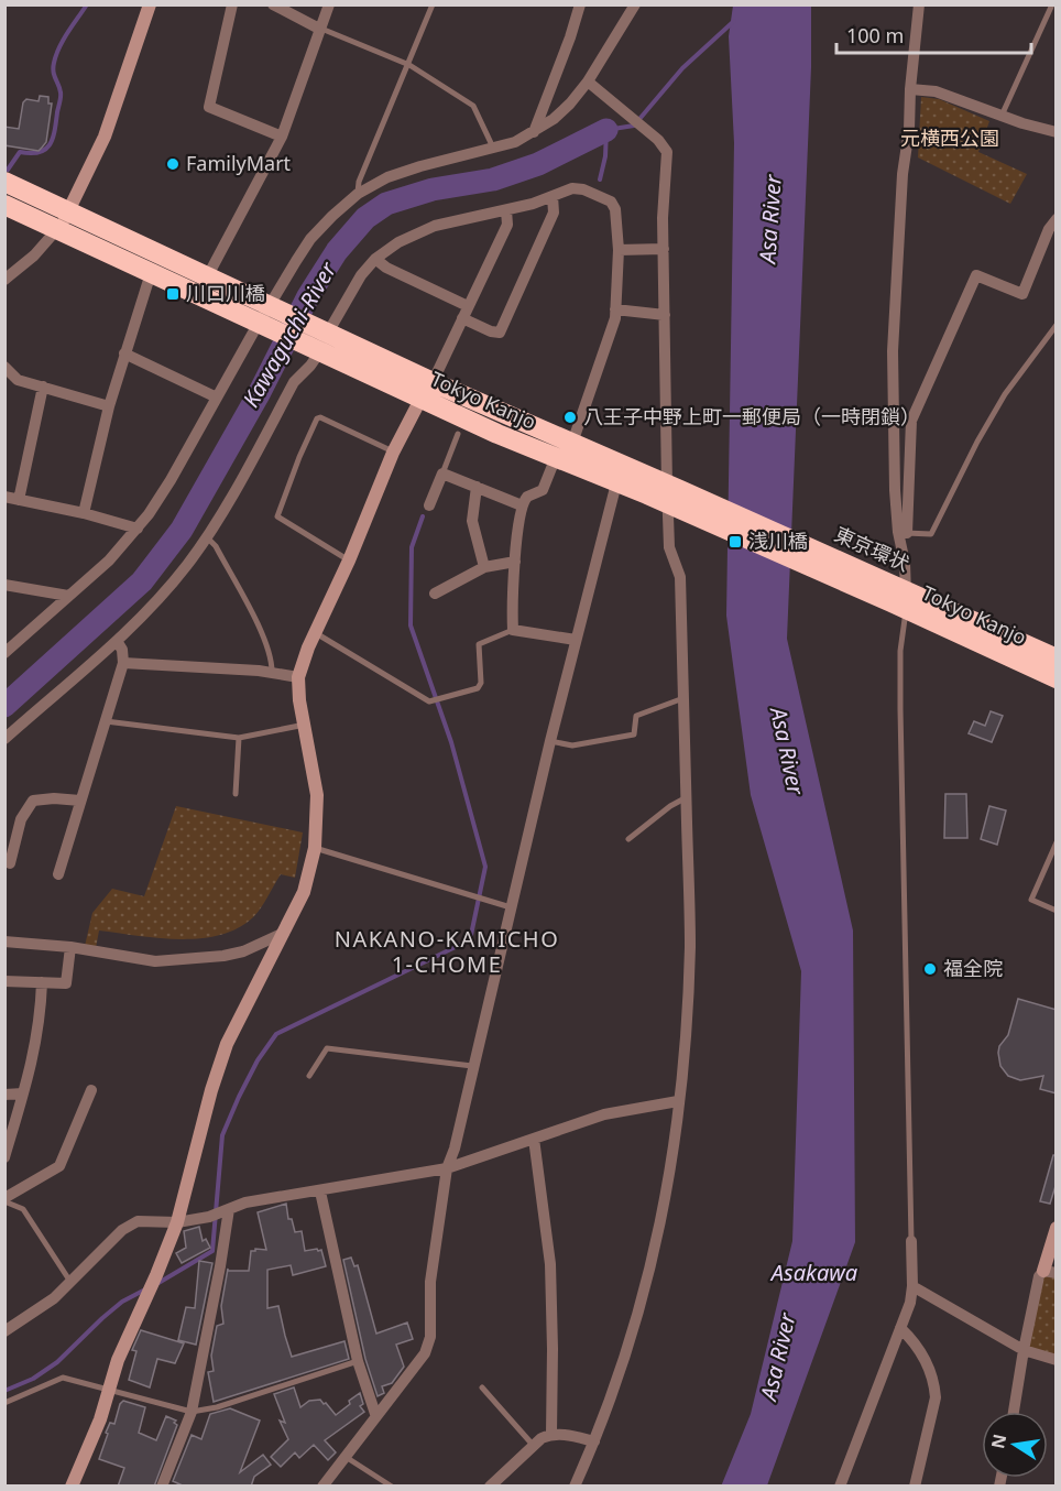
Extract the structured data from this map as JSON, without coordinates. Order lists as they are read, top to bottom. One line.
{"streets":{"highway":["Tokyo Kanjo","東京環状"]},"crossings":[["Tokyo Kanjo","東京環状"]],"districts":["NAKANO-KAMICHO 1-CHOME"],"water":["Asa River","Kawaguchi-River","Asakawa"],"parks":["元横西公園"],"places":{"other":["FamilyMart","八王子中野上町一郵便局（一時閉鎖）","福全院"],"transit":["川口川橋","浅川橋"]},"scale_bar":"100 m","north":"left"}
